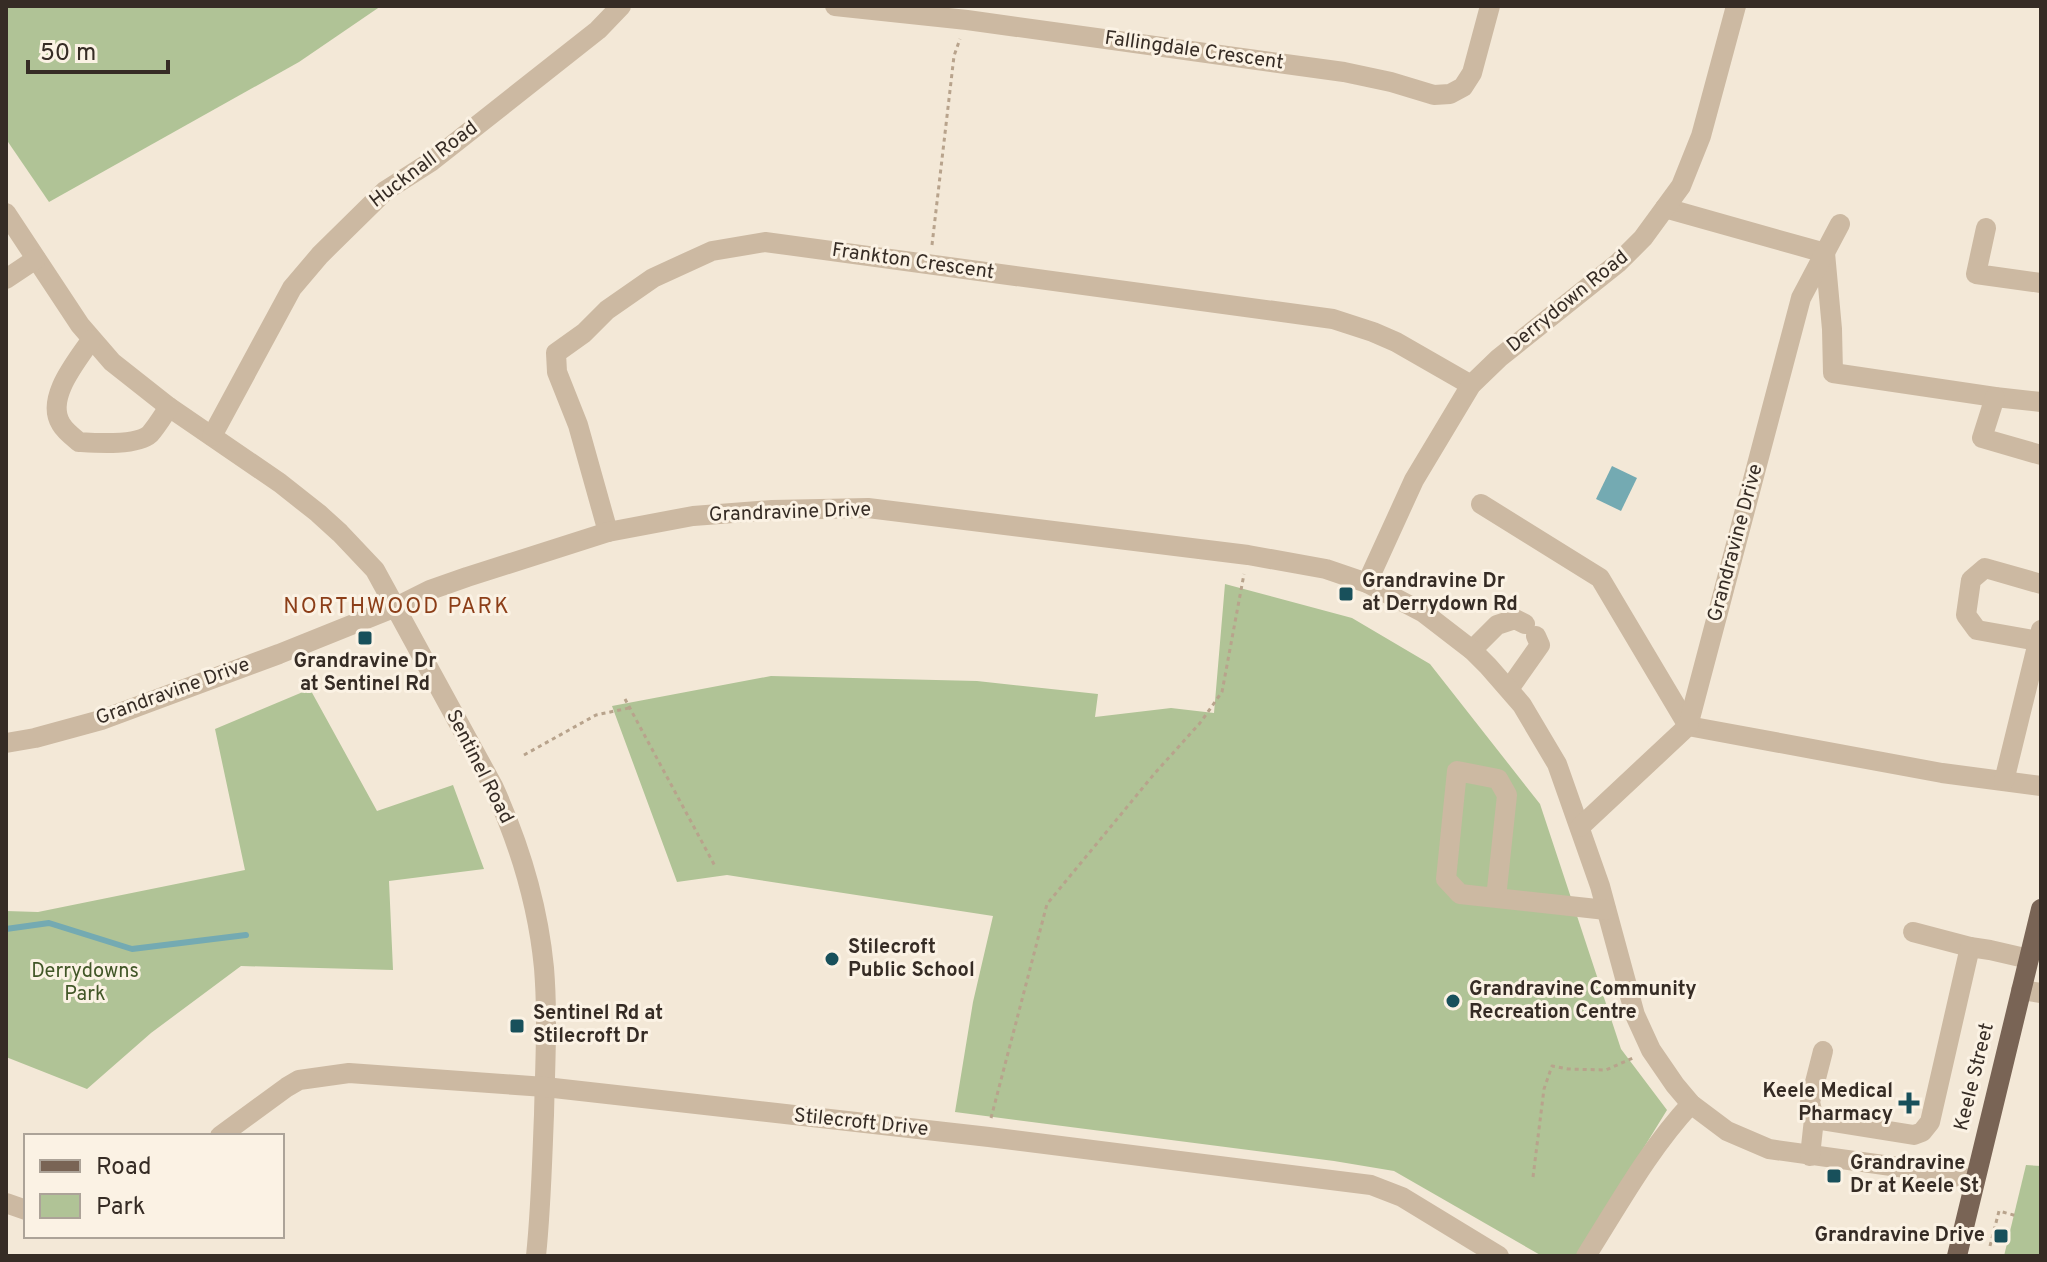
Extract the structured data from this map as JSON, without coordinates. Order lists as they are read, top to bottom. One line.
{"streets":{"main road":["Keele Street"],"street":["Fallingdale Crescent","Hucknall Road","Frankton Crescent","Derrydown Road","Grandravine Drive","Sentinel Road","Stilecroft Drive"]},"crossings":[["Hucknall Road","Sentinel Road"],["Frankton Crescent","Derrydown Road"],["Frankton Crescent","Grandravine Drive"],["Derrydown Road","Grandravine Drive"],["Grandravine Drive","Sentinel Road"],["Grandravine Drive","Keele Street"],["Sentinel Road","Stilecroft Drive"]],"districts":["NORTHWOOD PARK"],"parks":["Derrydowns Park"],"places":{"transit":["Grandravine Dr at Derrydown Rd","Grandravine Dr at Sentinel Rd","Sentinel Rd at Stilecroft Dr","Grandravine Dr at Keele St","Grandravine Drive"],"other":["Stilecroft Public School","Grandravine Community Recreation Centre"],"health":["Keele Medical Pharmacy"]},"legend":["Road","Park"],"scale_bar":"50 m"}
